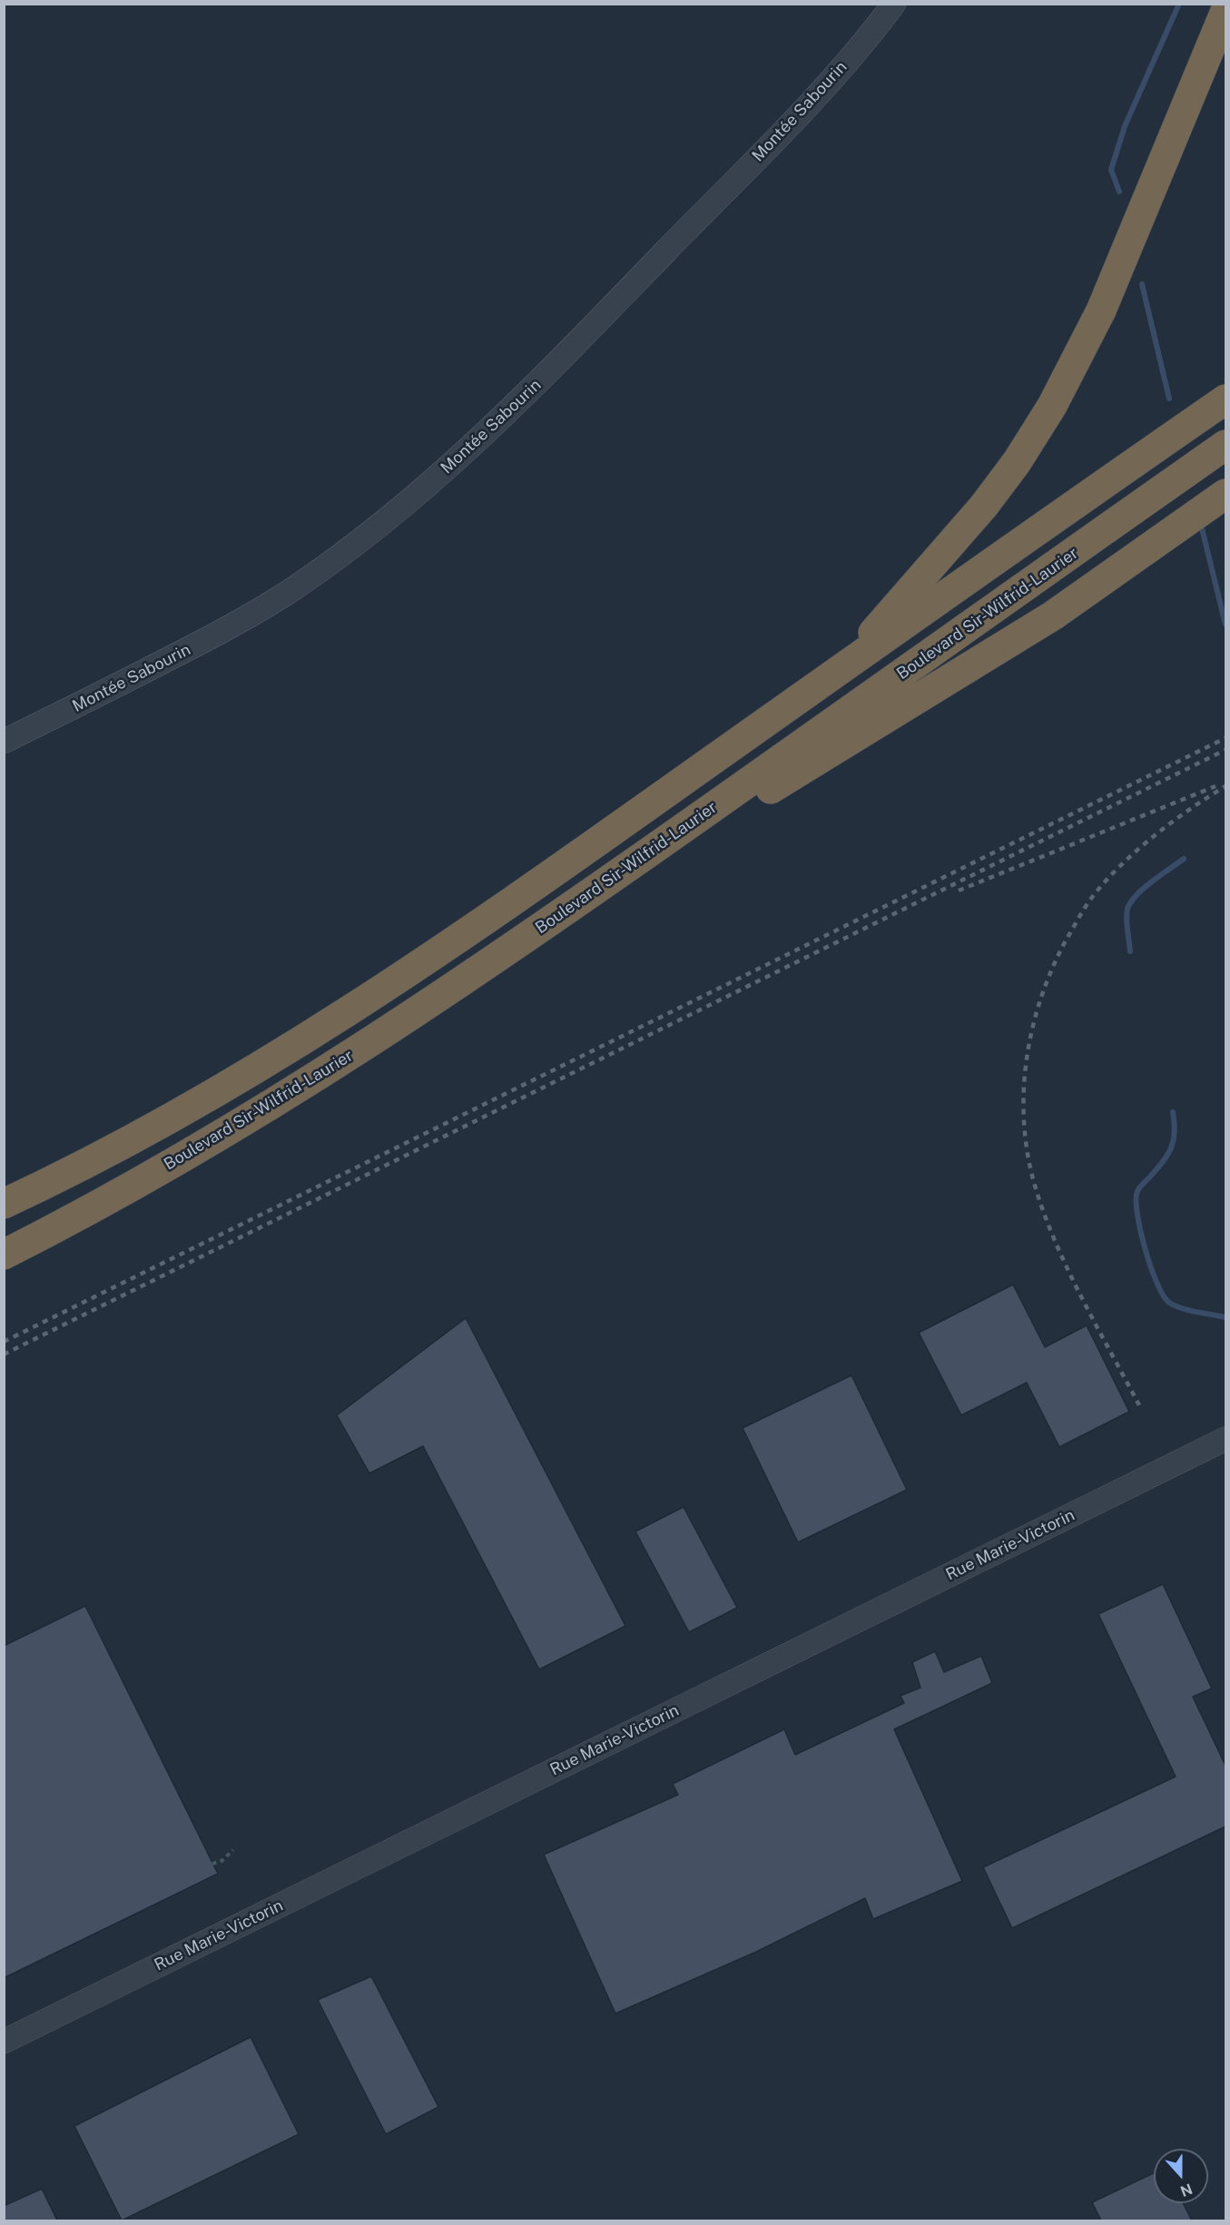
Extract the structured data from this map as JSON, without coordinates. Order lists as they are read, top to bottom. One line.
{"streets":{"highway":["Boulevard Sir-Wilfrid-Laurier"],"street":["Montée Sabourin","Rue Marie-Victorin"]},"north":"bottom"}
